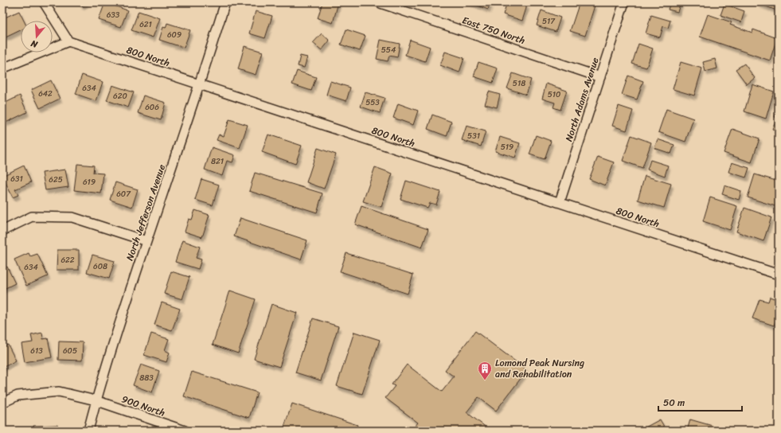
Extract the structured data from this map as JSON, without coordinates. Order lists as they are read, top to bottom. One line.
{"streets":{"street":["East 750 North","800 North","North Adams Avenue","North Jefferson Avenue","900 North"]},"crossings":[["East 750 North","North Adams Avenue"],["800 North","North Adams Avenue"],["800 North","North Jefferson Avenue"],["North Jefferson Avenue","900 North"]],"places":{"building":["Lomond Peak Nursing and Rehabilitation"]},"house_numbers":["633","517","621","609","554","518","634","642","510","620","553","606","531","519","821","631","625","619","607","622","608","634","613","605","883"],"scale_bar":"50 m","north":"bottom"}
